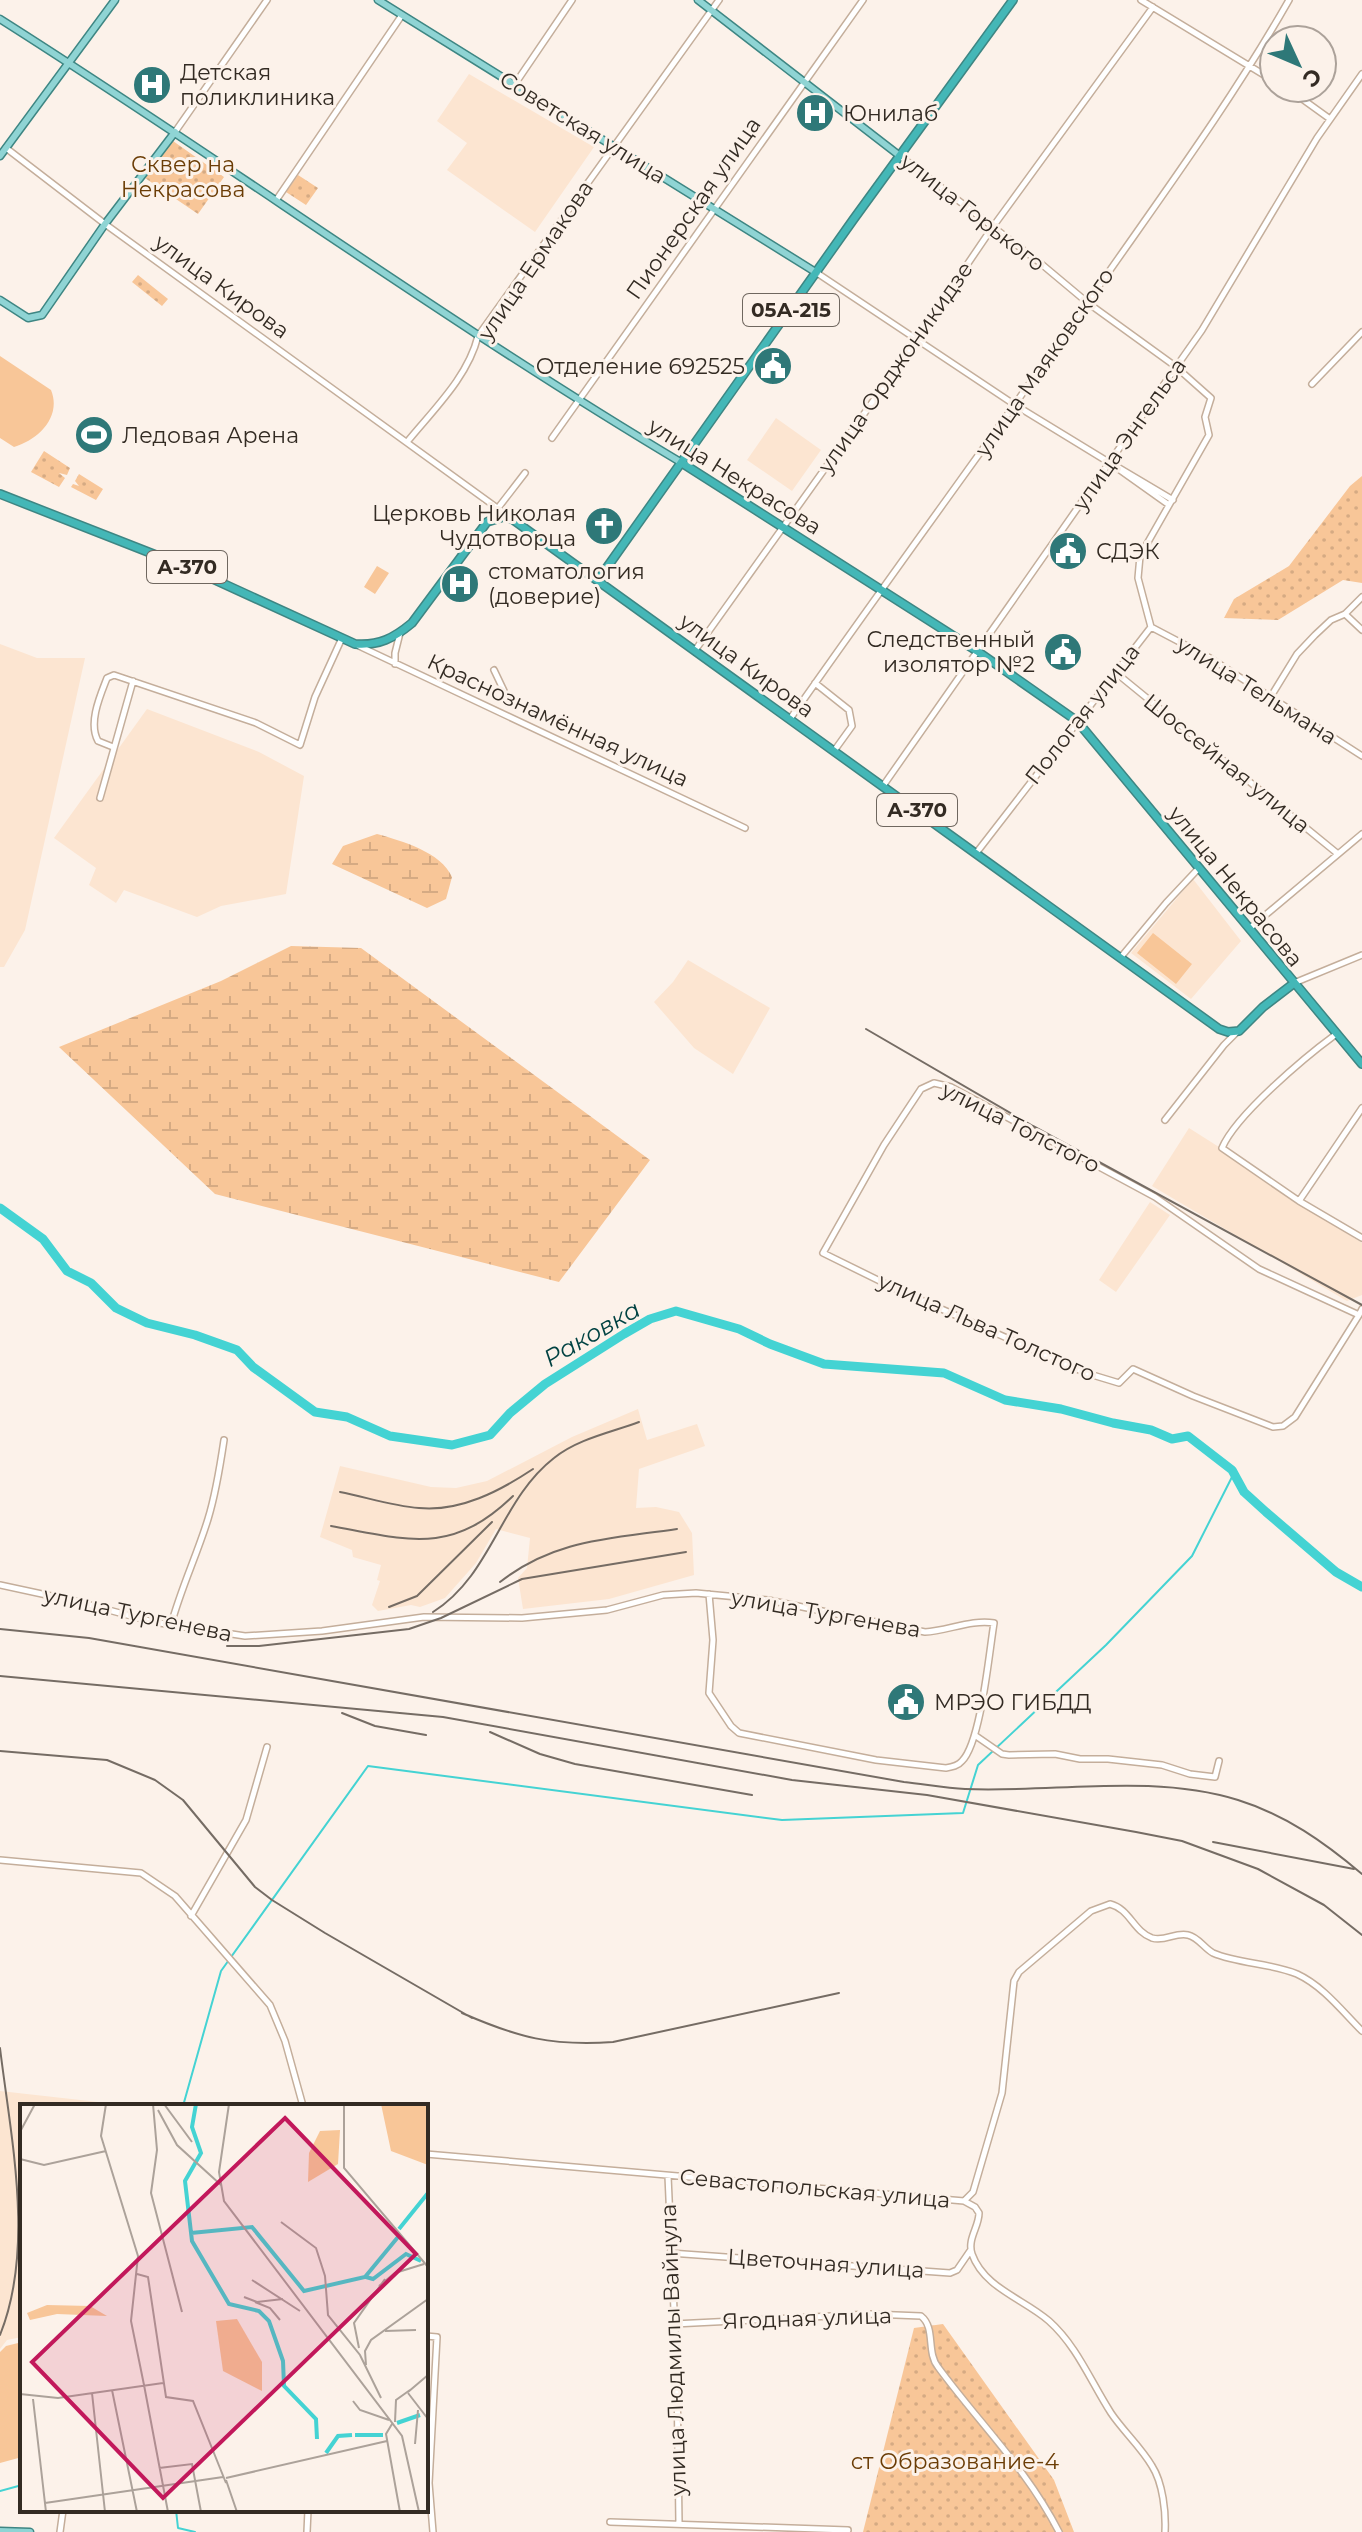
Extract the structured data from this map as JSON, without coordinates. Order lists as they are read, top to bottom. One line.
{"streets":{"highway":["улица Кирова","05А-215","улица Некрасова","А-370","Краснознамённая улица"],"main road":["Советская улица","улица Горького"],"street":["Пионерская улица","улица Ермакова","улица Маяковского","улица Орджоникидзе","улица Энгельса","улица Тельмана","Пологая улица","Шоссейная улица","улица Толстого","улица Льва Толстого","улица Тургенева","Севастопольская улица","Цветочная улица","Ягодная улица","улица Людмилы Вайнула"]},"crossings":[["Советская улица","Пионерская улица"],["Советская улица","улица Ермакова"],["Советская улица","05А-215"],["Советская улица","улица Маяковского"],["Советская улица","улица Орджоникидзе"],["Советская улица","улица Энгельса"],["Советская улица","Пологая улица"],["Пионерская улица","улица Горького"],["Пионерская улица","улица Некрасова"],["улица Горького","улица Ермакова"],["улица Горького","05А-215"],["улица Горького","улица Маяковского"],["улица Горького","улица Орджоникидзе"],["улица Горького","улица Энгельса"],["улица Горького","Пологая улица"],["улица Ермакова","улица Кирова"],["улица Ермакова","улица Некрасова"],["улица Кирова","улица Маяковского"],["улица Кирова","улица Орджоникидзе"],["улица Кирова","улица Энгельса"],["улица Кирова","Пологая улица"],["05А-215","улица Некрасова"],["улица Маяковского","улица Некрасова"],["улица Орджоникидзе","улица Некрасова"],["улица Энгельса","улица Некрасова"],["улица Некрасова","Пологая улица"],["А-370","Краснознамённая улица"],["улица Тельмана","Пологая улица"],["Пологая улица","Шоссейная улица"],["улица Толстого","улица Льва Толстого"],["Севастопольская улица","улица Людмилы Вайнула"],["Цветочная улица","улица Людмилы Вайнула"],["Ягодная улица","улица Людмилы Вайнула"]],"water":["Раковка"],"parks":["Сквер на Некрасова","ст Образование-4"],"places":{"hospital":["Детская поликлиника","Юнилаб","стоматология (доверие)"],"public building":["Отделение 692525","СДЭК","Следственный изолятор №2","МРЭО ГИБДД"],"sports":["Ледовая Арена"],"church":["Церковь Николая Чудотворца"]},"north":"bottom right"}
